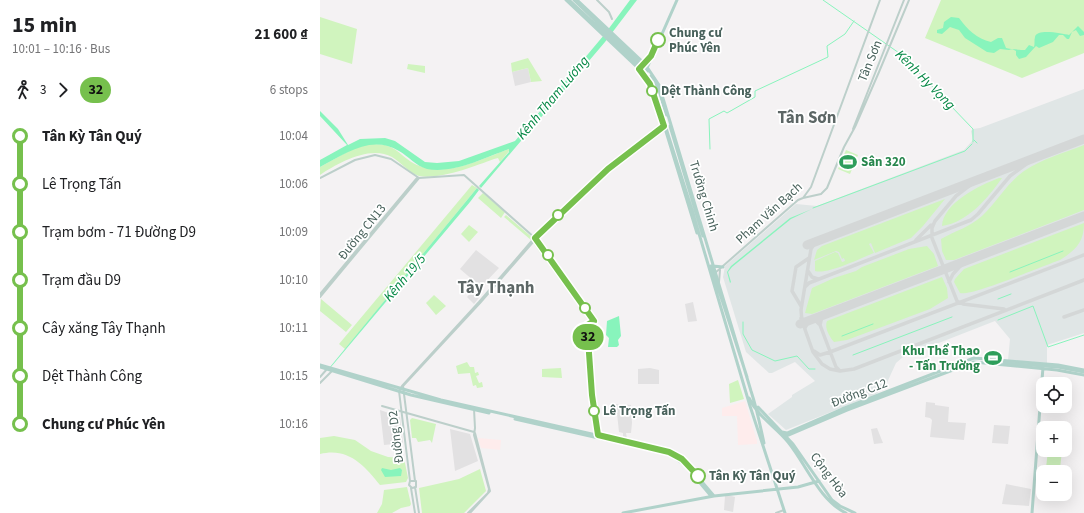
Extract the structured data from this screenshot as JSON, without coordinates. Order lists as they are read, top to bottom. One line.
{"streets":{"main road":["Trường Chinh","Đường C12","Cộng Hòa"],"street":["Tân Sơn","Phạm Văn Bạch","Đường CN13","Đường D2"]},"crossings":[["Tân Sơn","Phạm Văn Bạch"],["Trường Chinh","Phạm Văn Bạch"],["Trường Chinh","Cộng Hòa"],["Đường C12","Cộng Hòa"]],"districts":["Tân Sơn","Tây Thạnh"],"water":["Kênh Hy Vọng","Kênh Tham Lương","Kênh 19/5"],"places":{"other":["Chung cư Phúc Yên","Dệt Thành Công","Lê Trọng Tấn","Tân Kỳ Tân Quý"],"sports":["Sân 320","Khu Thể Thao - Tấn Trường"]},"lines":["bus line 32"],"page":{"heading":["15 min","10:01 – 10:16 · Bus","21 600 ₫"],"on_map":"32","legs":["3","32","6 stops"],"list":[{"name":"Tân Kỳ Tân Quý","value":"10:04"},{"name":"Lê Trọng Tấn","value":"10:06"},{"name":"Trạm bơm - 71 Đường D9","value":"10:09"},{"name":"Trạm đầu D9","value":"10:10"},{"name":"Cây xăng Tây Thạnh","value":"10:11"},{"name":"Dệt Thành Công","value":"10:15"},{"name":"Chung cư Phúc Yên","value":"10:16"}],"map_buttons":["+","−"]}}
